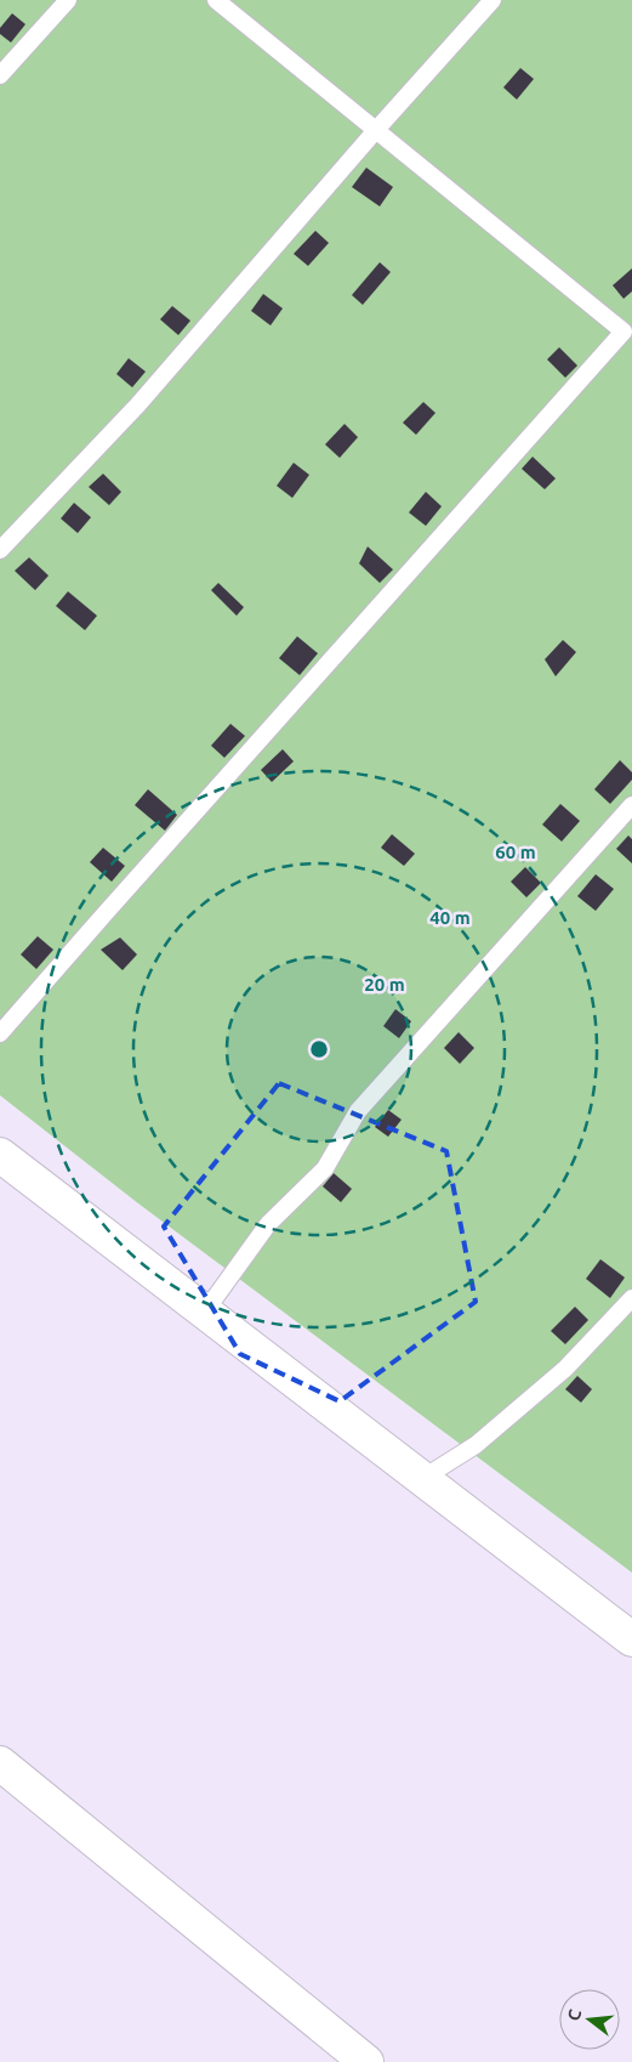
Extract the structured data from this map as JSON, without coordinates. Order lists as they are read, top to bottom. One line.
{"north":"left","rings":["60 m","40 m","20 m"]}
